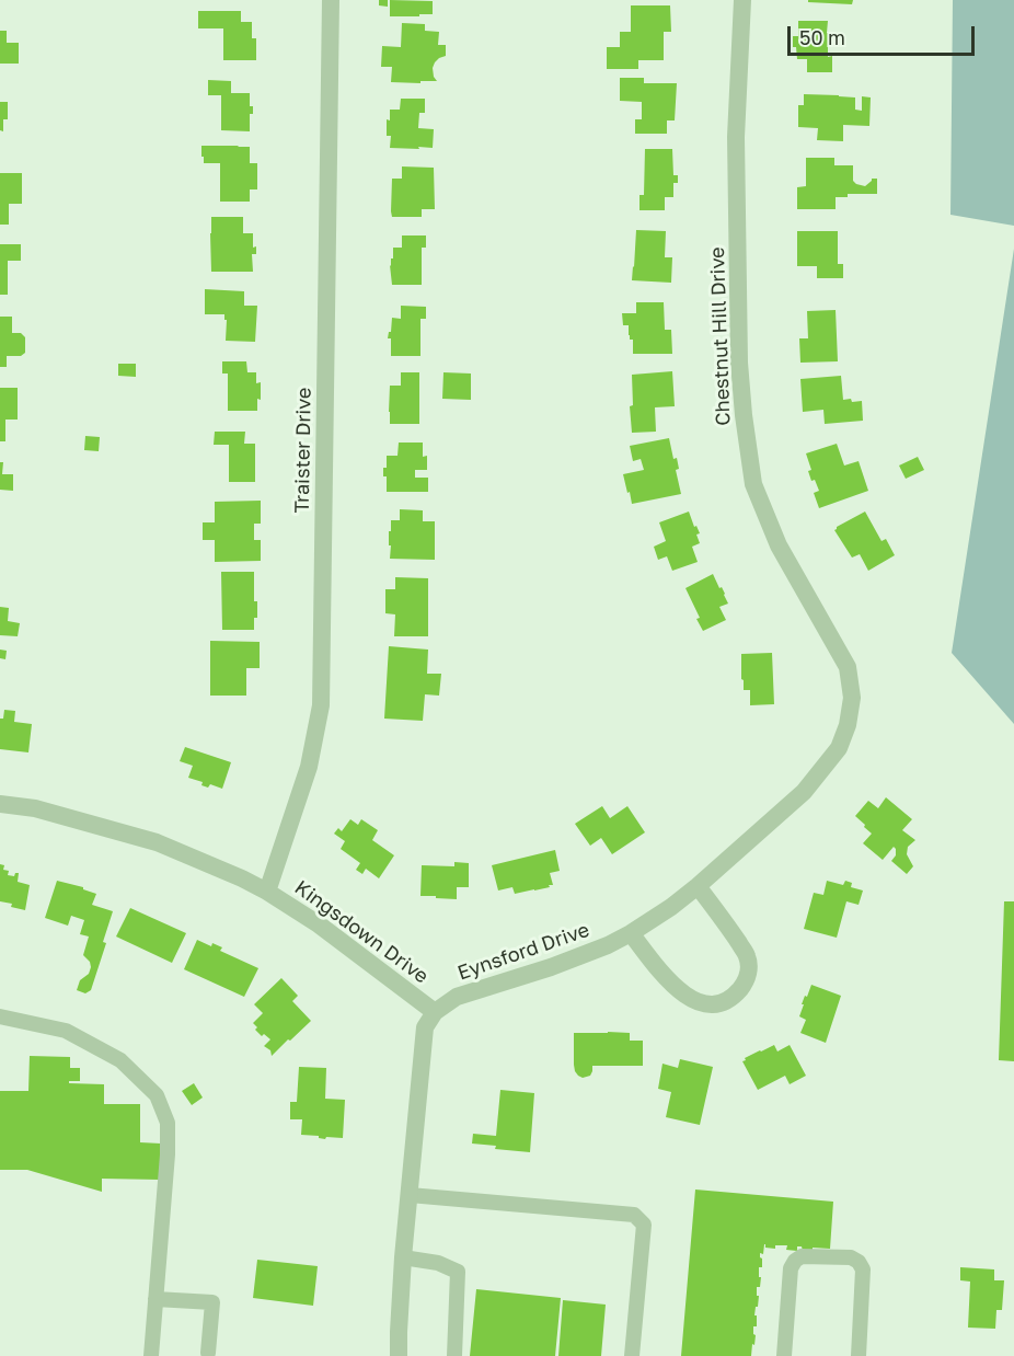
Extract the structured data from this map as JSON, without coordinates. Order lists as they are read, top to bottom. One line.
{"streets":{"street":["Chestnut Hill Drive","Traister Drive","Kingsdown Drive","Eynsford Drive"]},"crossings":[["Chestnut Hill Drive","Eynsford Drive"],["Traister Drive","Kingsdown Drive"],["Kingsdown Drive","Eynsford Drive"]],"scale_bar":"50 m"}
